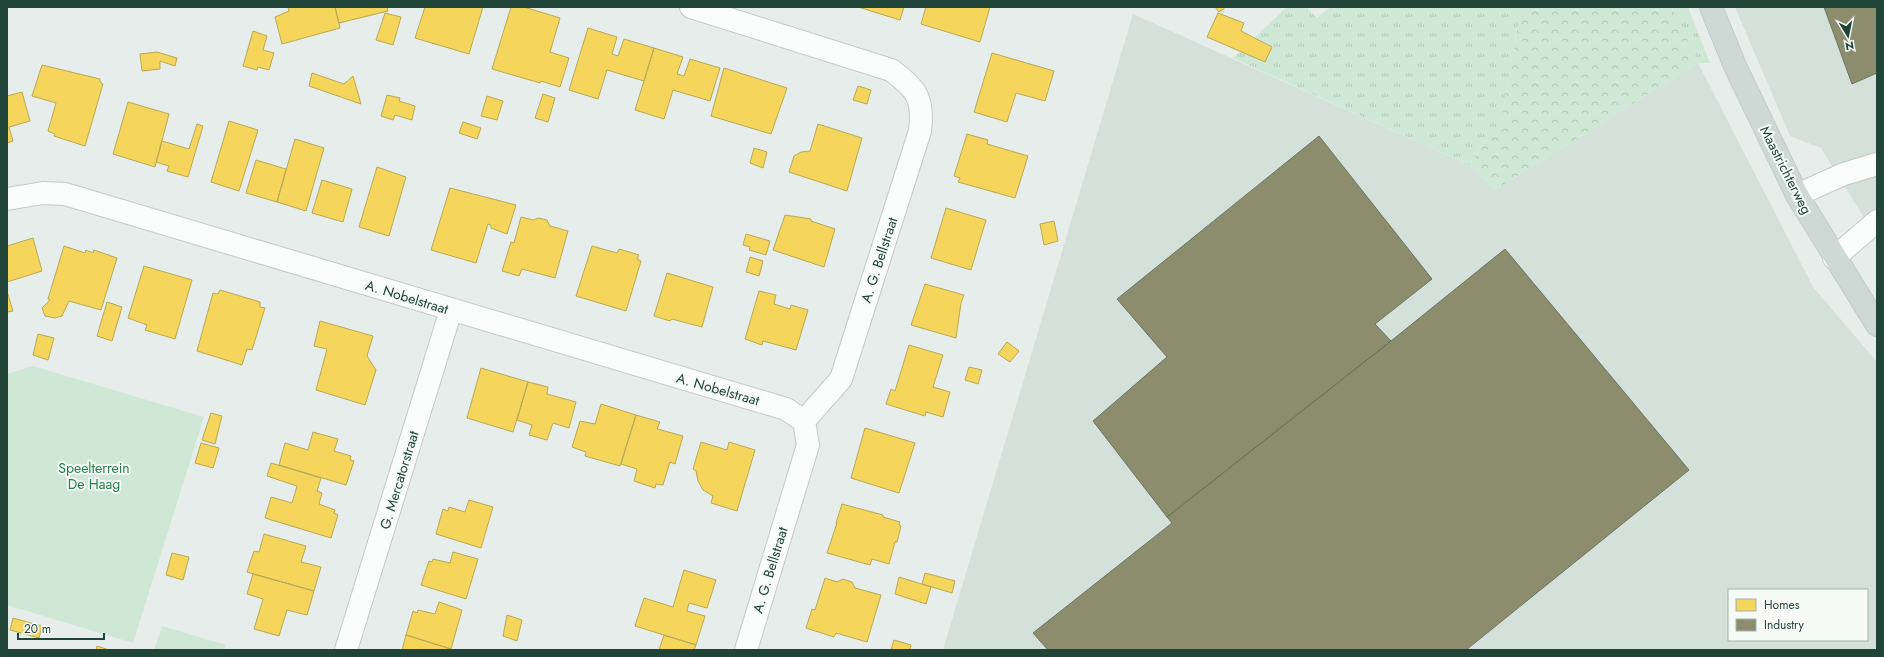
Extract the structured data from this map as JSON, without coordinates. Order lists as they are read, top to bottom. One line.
{"streets":{"main road":["Maastrichterweg"],"street":["A. G. Bellstraat","A. Nobelstraat","G. Mercatorstraat"]},"crossings":[["A. G. Bellstraat","A. Nobelstraat"],["A. Nobelstraat","G. Mercatorstraat"]],"parks":["Speelterrein De Haag"],"legend":["Homes","Industry"],"scale_bar":"20 m","north":"bottom"}
